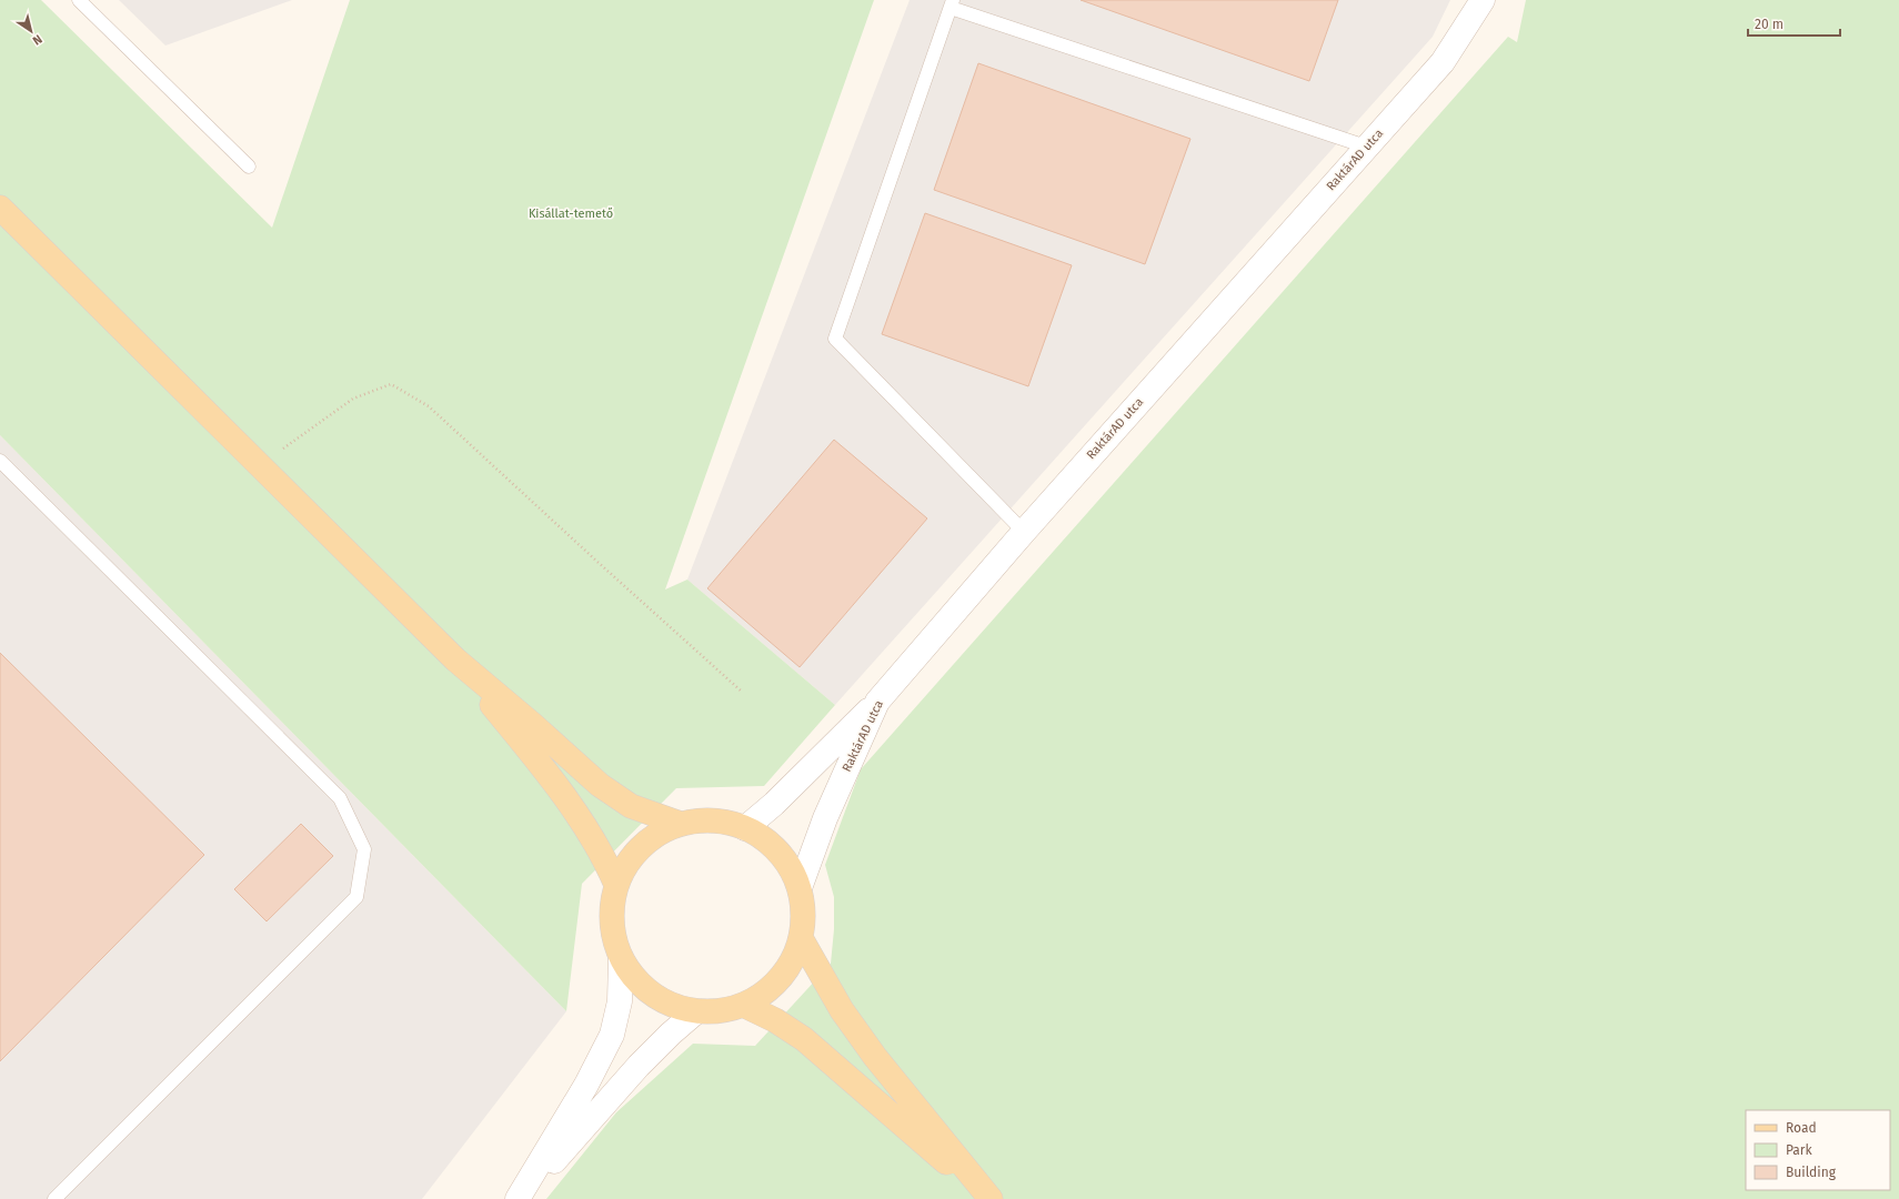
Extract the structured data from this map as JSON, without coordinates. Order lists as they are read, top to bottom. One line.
{"streets":{"street":["RaktárAD utca"]},"parks":["Kisállat-temető"],"legend":["Road","Park","Building"],"scale_bar":"20 m","north":"bottom right"}
